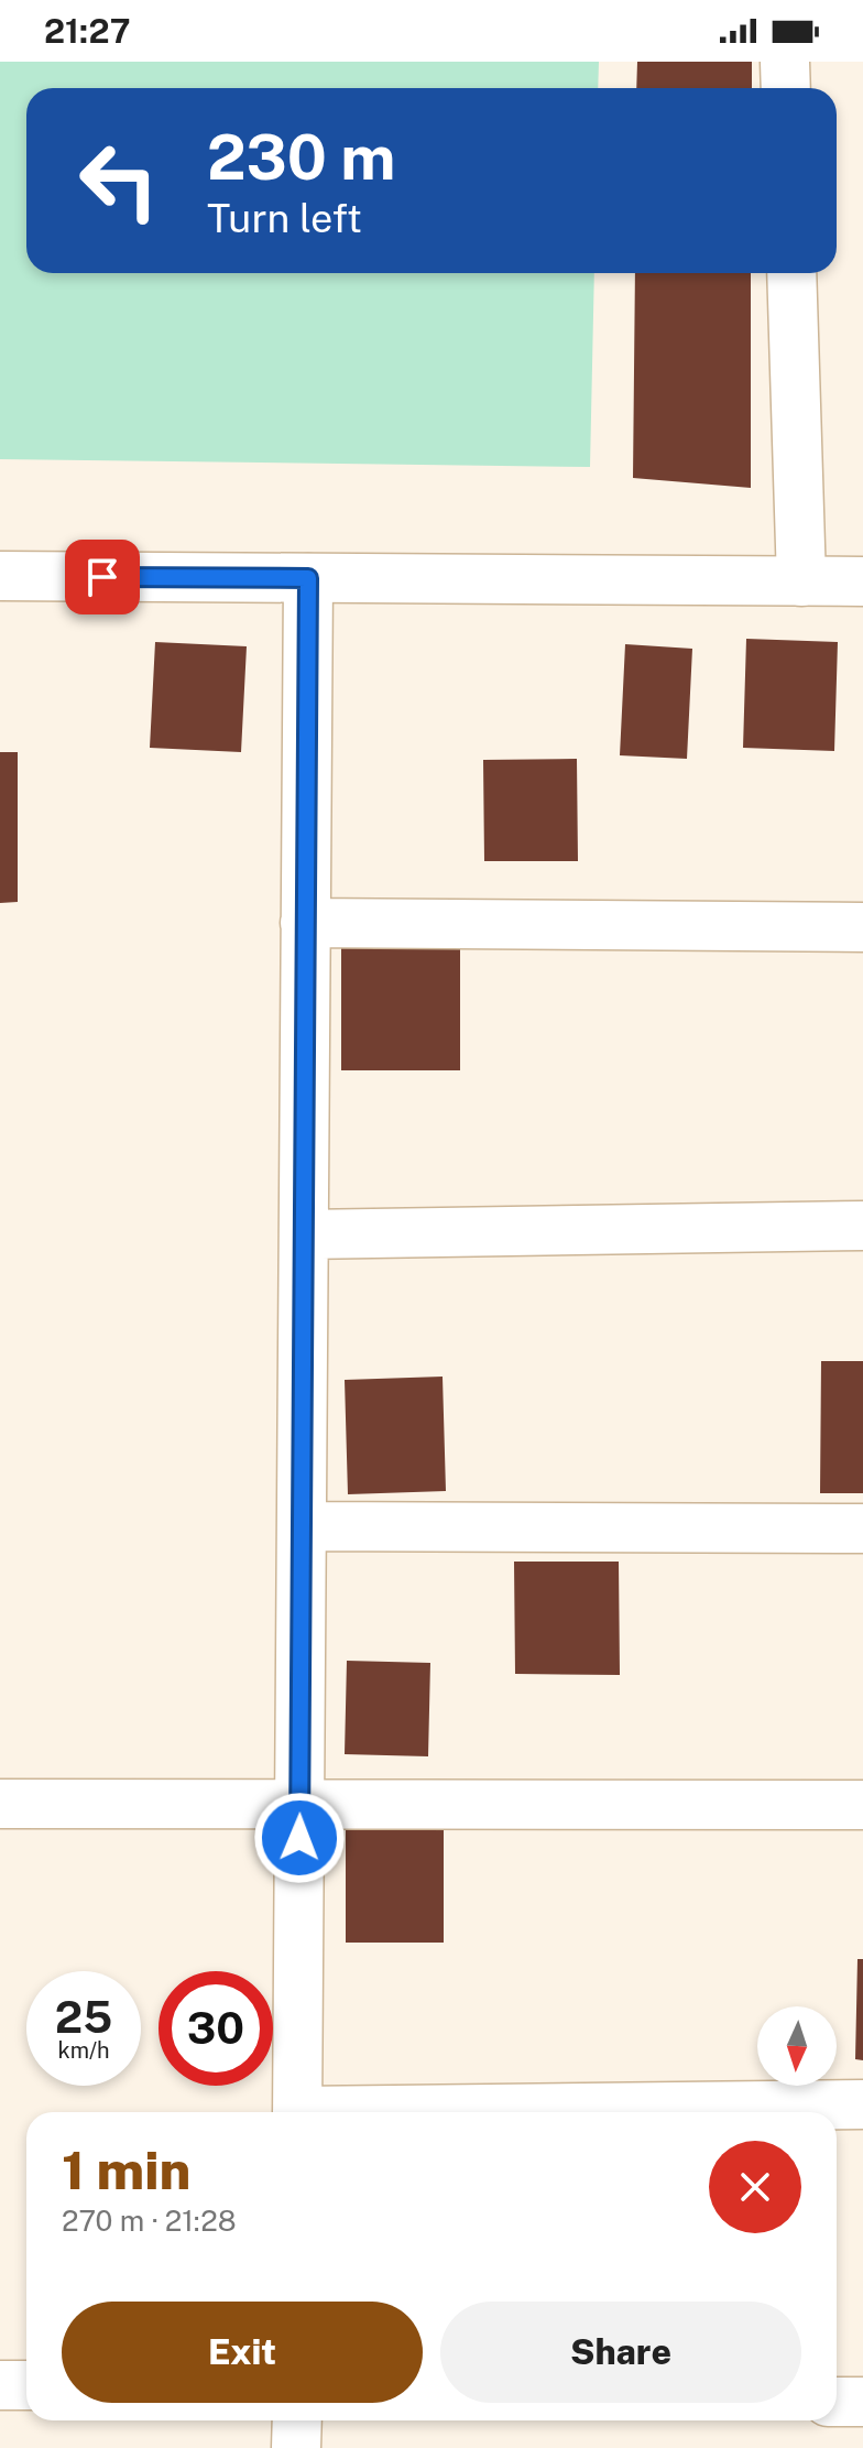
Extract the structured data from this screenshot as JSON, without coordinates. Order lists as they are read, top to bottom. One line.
{"north":"bottom","page":{"status":"21:27","turn":["230 m","Turn left"],"speed":"25 km/h","limit":"30","heading":["1 min","270 m · 21:28"],"buttons":["Exit","Share"]}}
